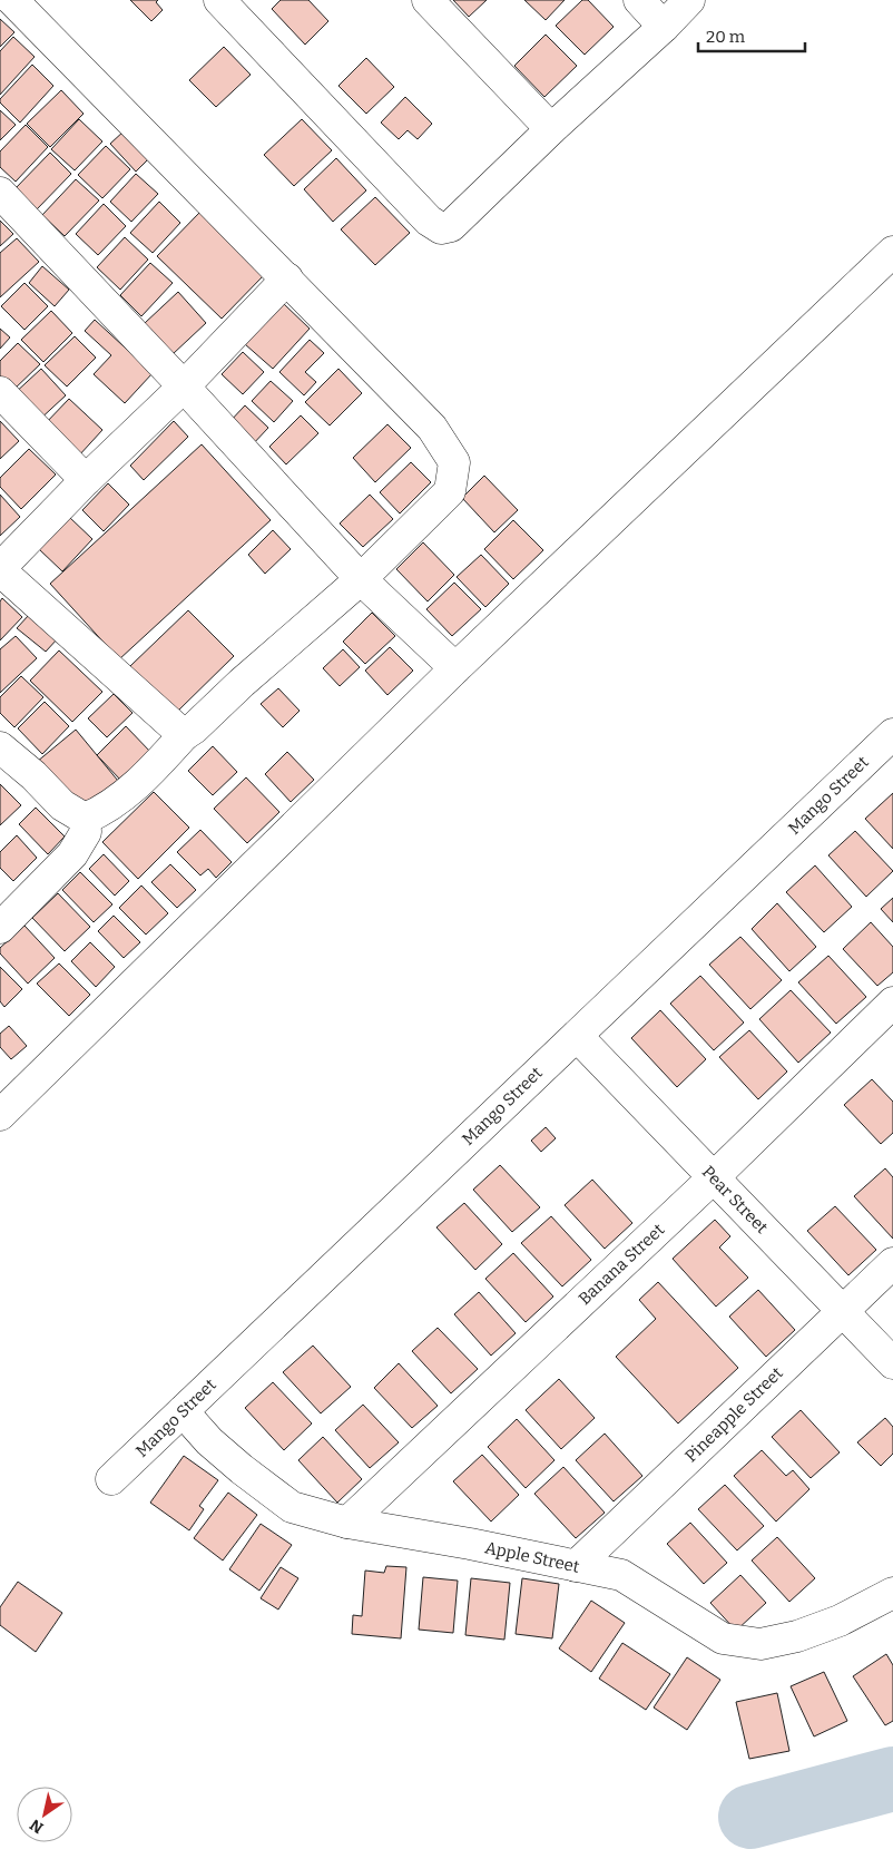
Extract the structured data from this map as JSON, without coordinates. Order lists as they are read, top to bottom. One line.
{"streets":{"street":["Mango Street","Pear Street","Banana Street","Pineapple Street","Apple Street"]},"crossings":[["Mango Street","Pear Street"],["Mango Street","Apple Street"],["Pear Street","Banana Street"],["Pear Street","Pineapple Street"],["Banana Street","Apple Street"],["Pineapple Street","Apple Street"]],"scale_bar":"20 m","north":"bottom left"}
